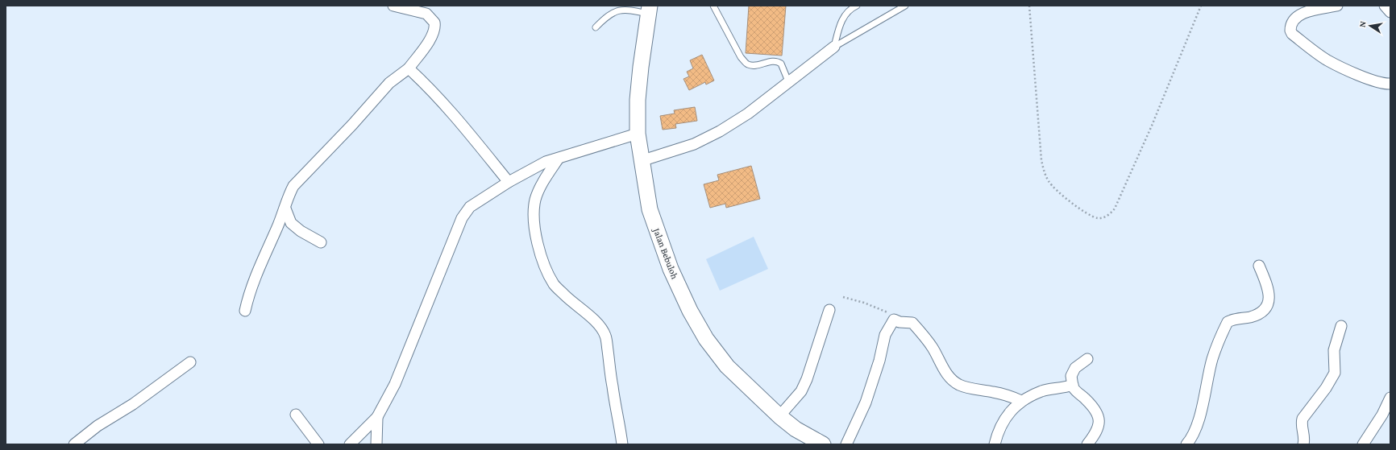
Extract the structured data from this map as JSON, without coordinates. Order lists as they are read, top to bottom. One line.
{"streets":{"main road":["Jalan Bebuloh"]},"north":"left"}
